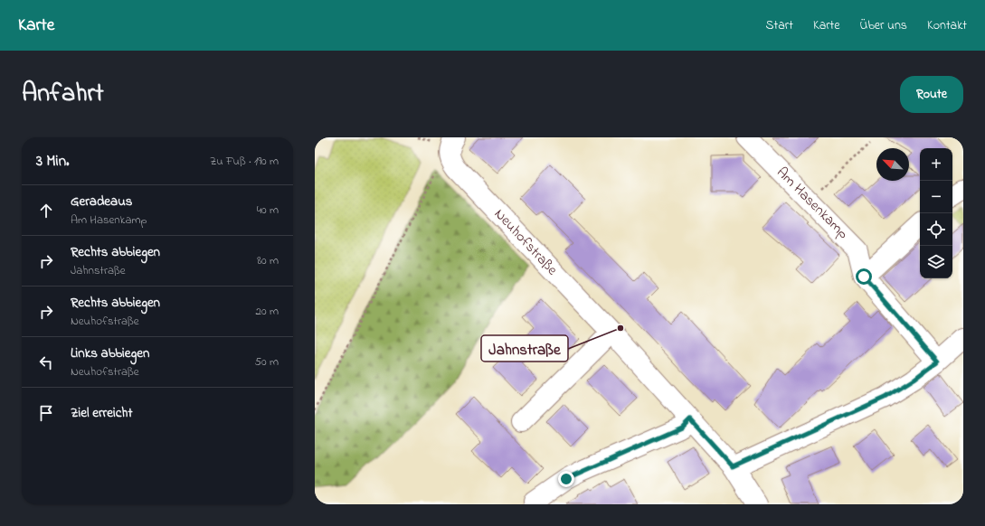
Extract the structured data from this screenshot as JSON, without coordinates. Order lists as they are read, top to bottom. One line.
{"streets":{"street":["Am Hasenkamp","Neuhofstraße"]},"places":["Jahnstraße"],"north":"top left","page":{"header":"Karte","nav":["Start","Karte","Über uns","Kontakt"],"title":"Anfahrt","buttons":"Route","heading":["3 Min.","Zu Fuß · 190 m"],"map_buttons":["+","−"],"list":[["Geradeaus","Am Hasenkamp","40 m"],["Rechts abbiegen","Jahnstraße","80 m"],["Rechts abbiegen","Neuhofstraße","20 m"],["Links abbiegen","Neuhofstraße","50 m"],"Ziel erreicht"]}}
